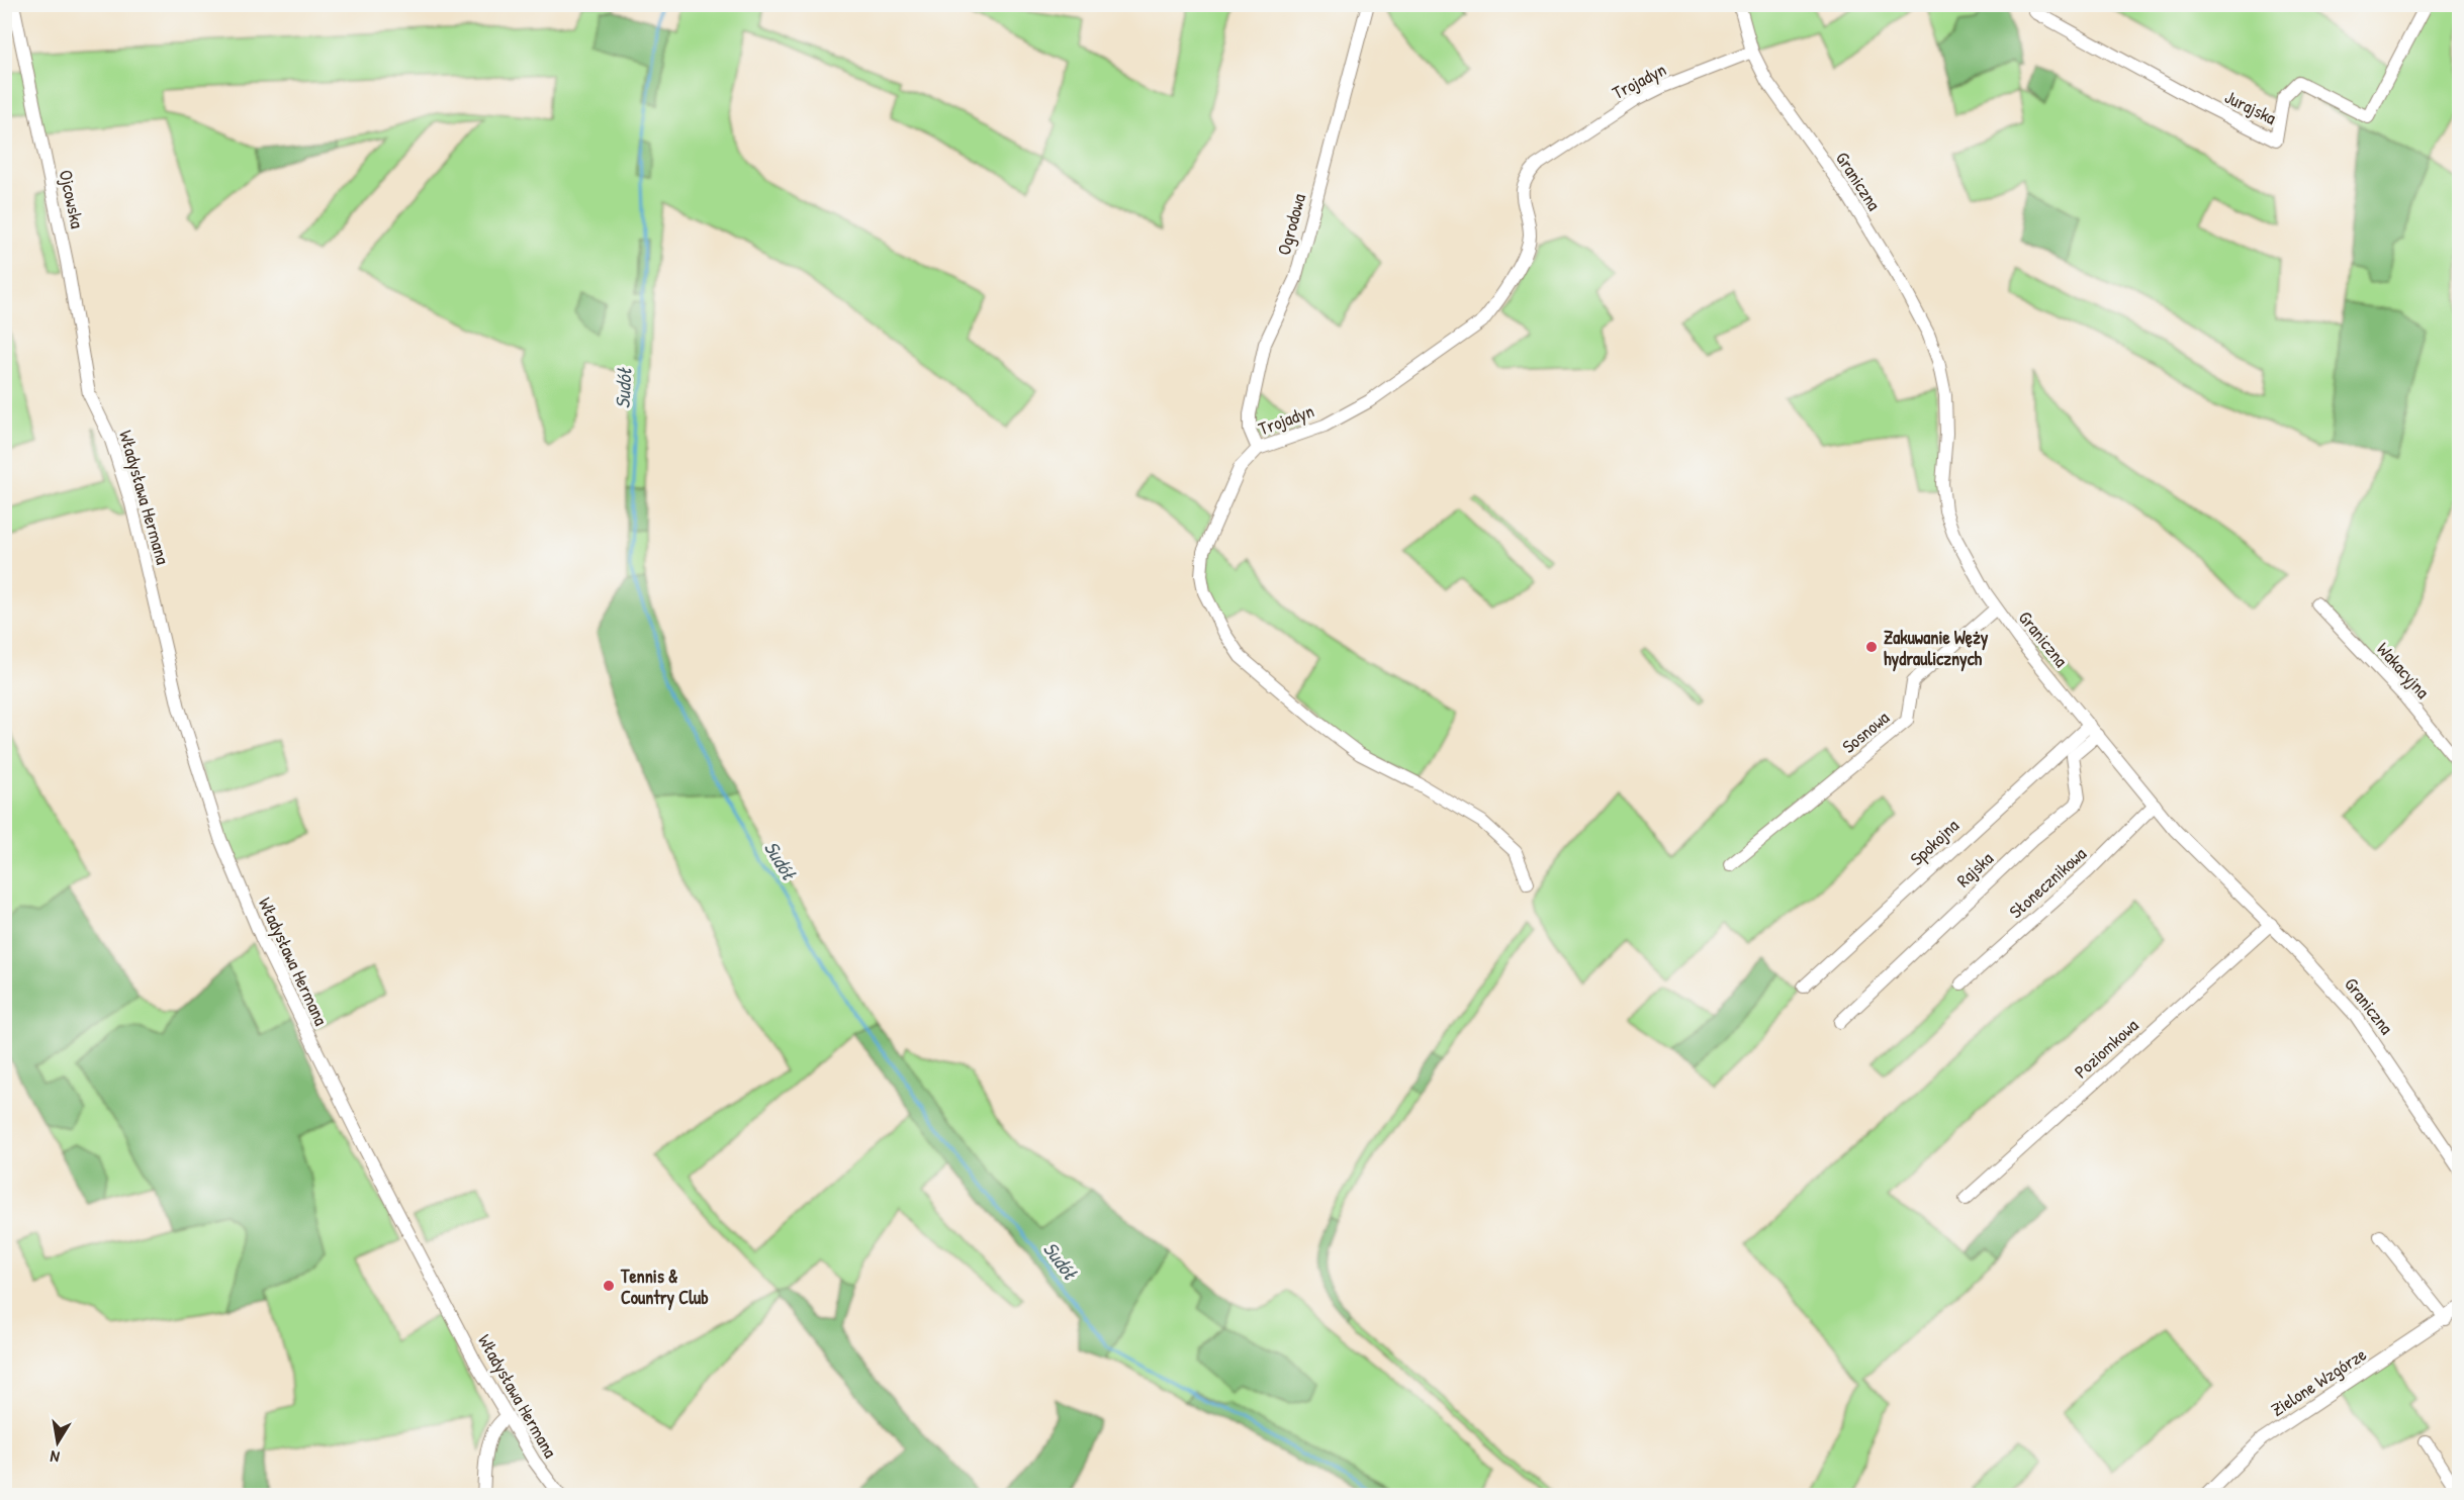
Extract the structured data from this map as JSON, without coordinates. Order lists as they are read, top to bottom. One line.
{"streets":{"street":["Trojadyn","Jurajska","Graniczna","Ojcowska","Ogrodowa","Władysława Hermana","Wakacyjna","Sosnowa","Spokojna","Rajska","Słonecznikowa","Poziomkowa","Zielone Wzgórze"]},"crossings":[["Trojadyn","Graniczna"],["Trojadyn","Ogrodowa"],["Graniczna","Sosnowa"],["Graniczna","Spokojna"],["Graniczna","Rajska"],["Graniczna","Słonecznikowa"],["Graniczna","Poziomkowa"],["Ojcowska","Władysława Hermana"]],"water":["Sudół"],"places":["Zakuwanie Węży hydraulicznych","Tennis & Country Club"],"north":"bottom"}
